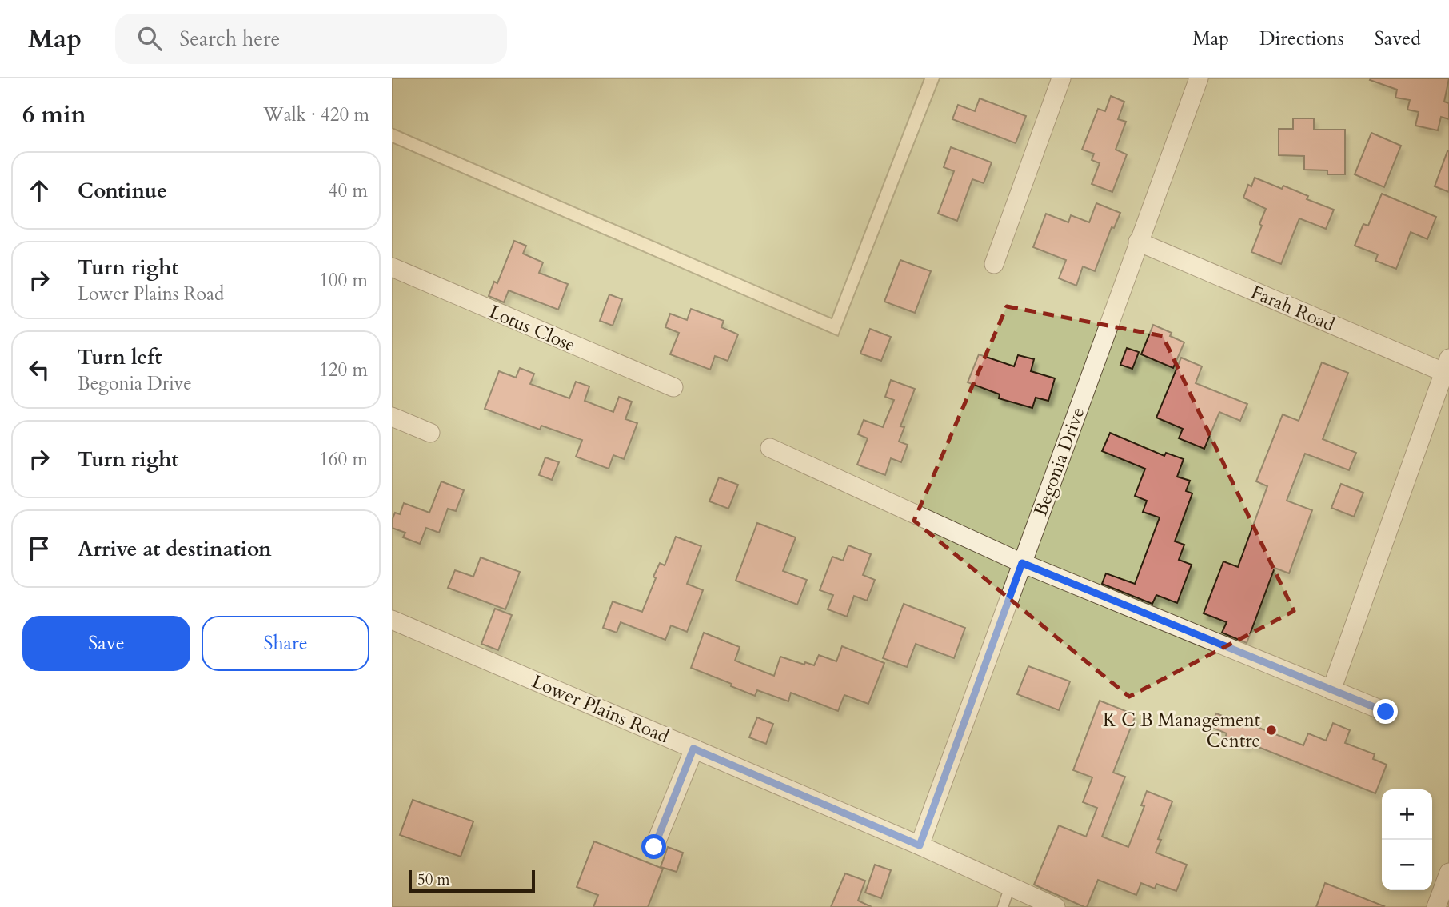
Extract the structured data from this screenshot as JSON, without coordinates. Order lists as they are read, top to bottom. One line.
{"streets":{"street":["Farah Road","Lotus Close","Begonia Drive","Lower Plains Road"]},"crossings":[["Farah Road","Begonia Drive"],["Begonia Drive","Lower Plains Road"]],"places":["K C B Management Centre"],"scale_bar":"50 m","page":{"header":"Map","search":"Search here","nav":["Map","Directions","Saved"],"heading":["6 min","Walk · 420 m"],"list":[["Continue","40 m"],["Turn right","Lower Plains Road","100 m"],["Turn left","Begonia Drive","120 m"],["Turn right","160 m"],"Arrive at destination"],"buttons":["Save","Share"],"map_buttons":["+","−"],"scale":"50 m"}}
